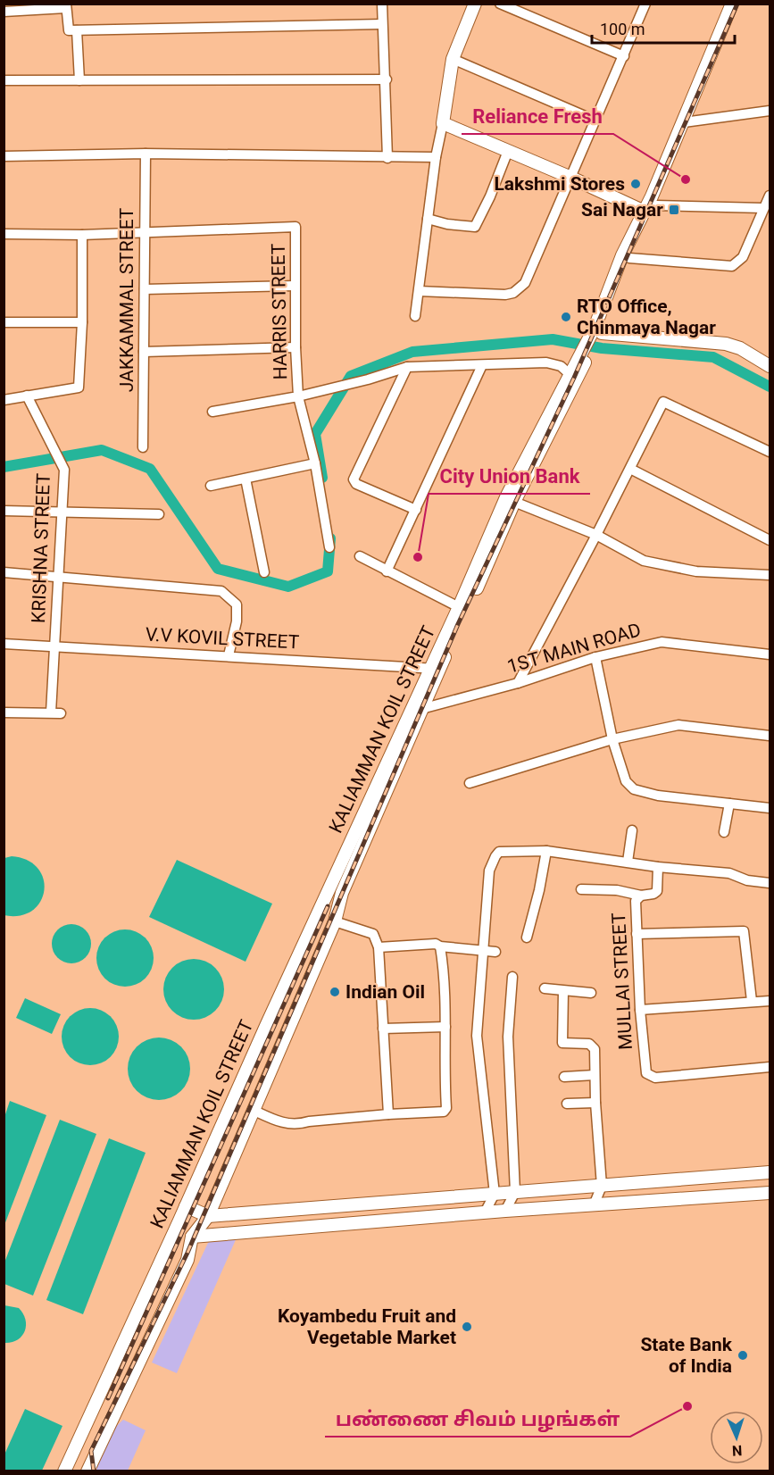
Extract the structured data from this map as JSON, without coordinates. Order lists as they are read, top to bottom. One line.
{"streets":{"main road":["KALIAMMAN KOIL STREET"],"street":["JAKKAMMAL STREET","HARRIS STREET","KRISHNA STREET","V.V KOVIL STREET","1ST MAIN ROAD","MULLAI STREET"]},"crossings":[["JAKKAMMAL STREET","HARRIS STREET"],["KRISHNA STREET","V.V KOVIL STREET"],["V.V KOVIL STREET","KALIAMMAN KOIL STREET"],["1ST MAIN ROAD","KALIAMMAN KOIL STREET"]],"places":{"other":["Reliance Fresh","Lakshmi Stores","RTO Office, Chinmaya Nagar","City Union Bank","Indian Oil","Koyambedu Fruit and Vegetable Market","State Bank of India","பண்ணை சிவம் பழங்கள்"],"transit":["Sai Nagar"]},"scale_bar":"100 m","north":"bottom"}
